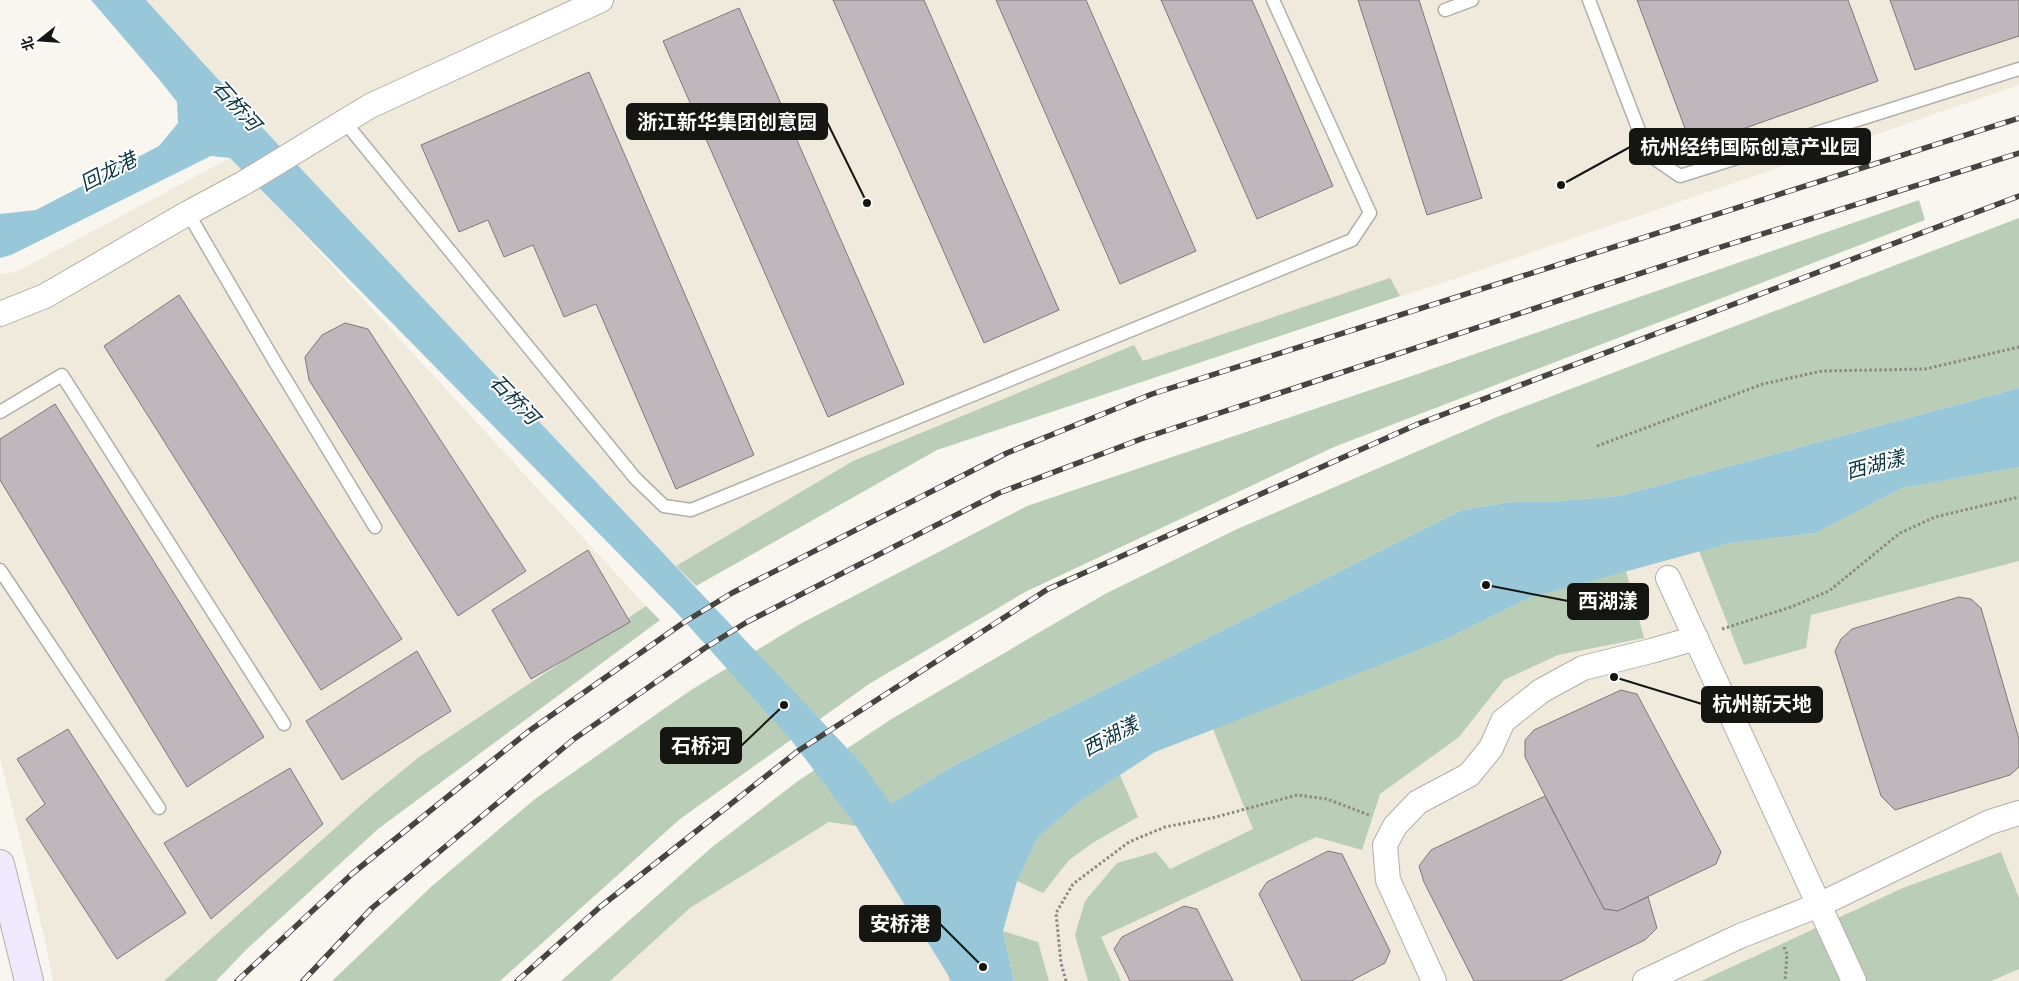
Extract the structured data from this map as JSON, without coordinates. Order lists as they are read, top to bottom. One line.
{"water":["石桥河","回龙港","西湖漾"],"places":["杭州经纬国际创意产业园","浙江新华集团创意园","西湖漾","杭州新天地","石桥河","安桥港"],"north":"left"}
